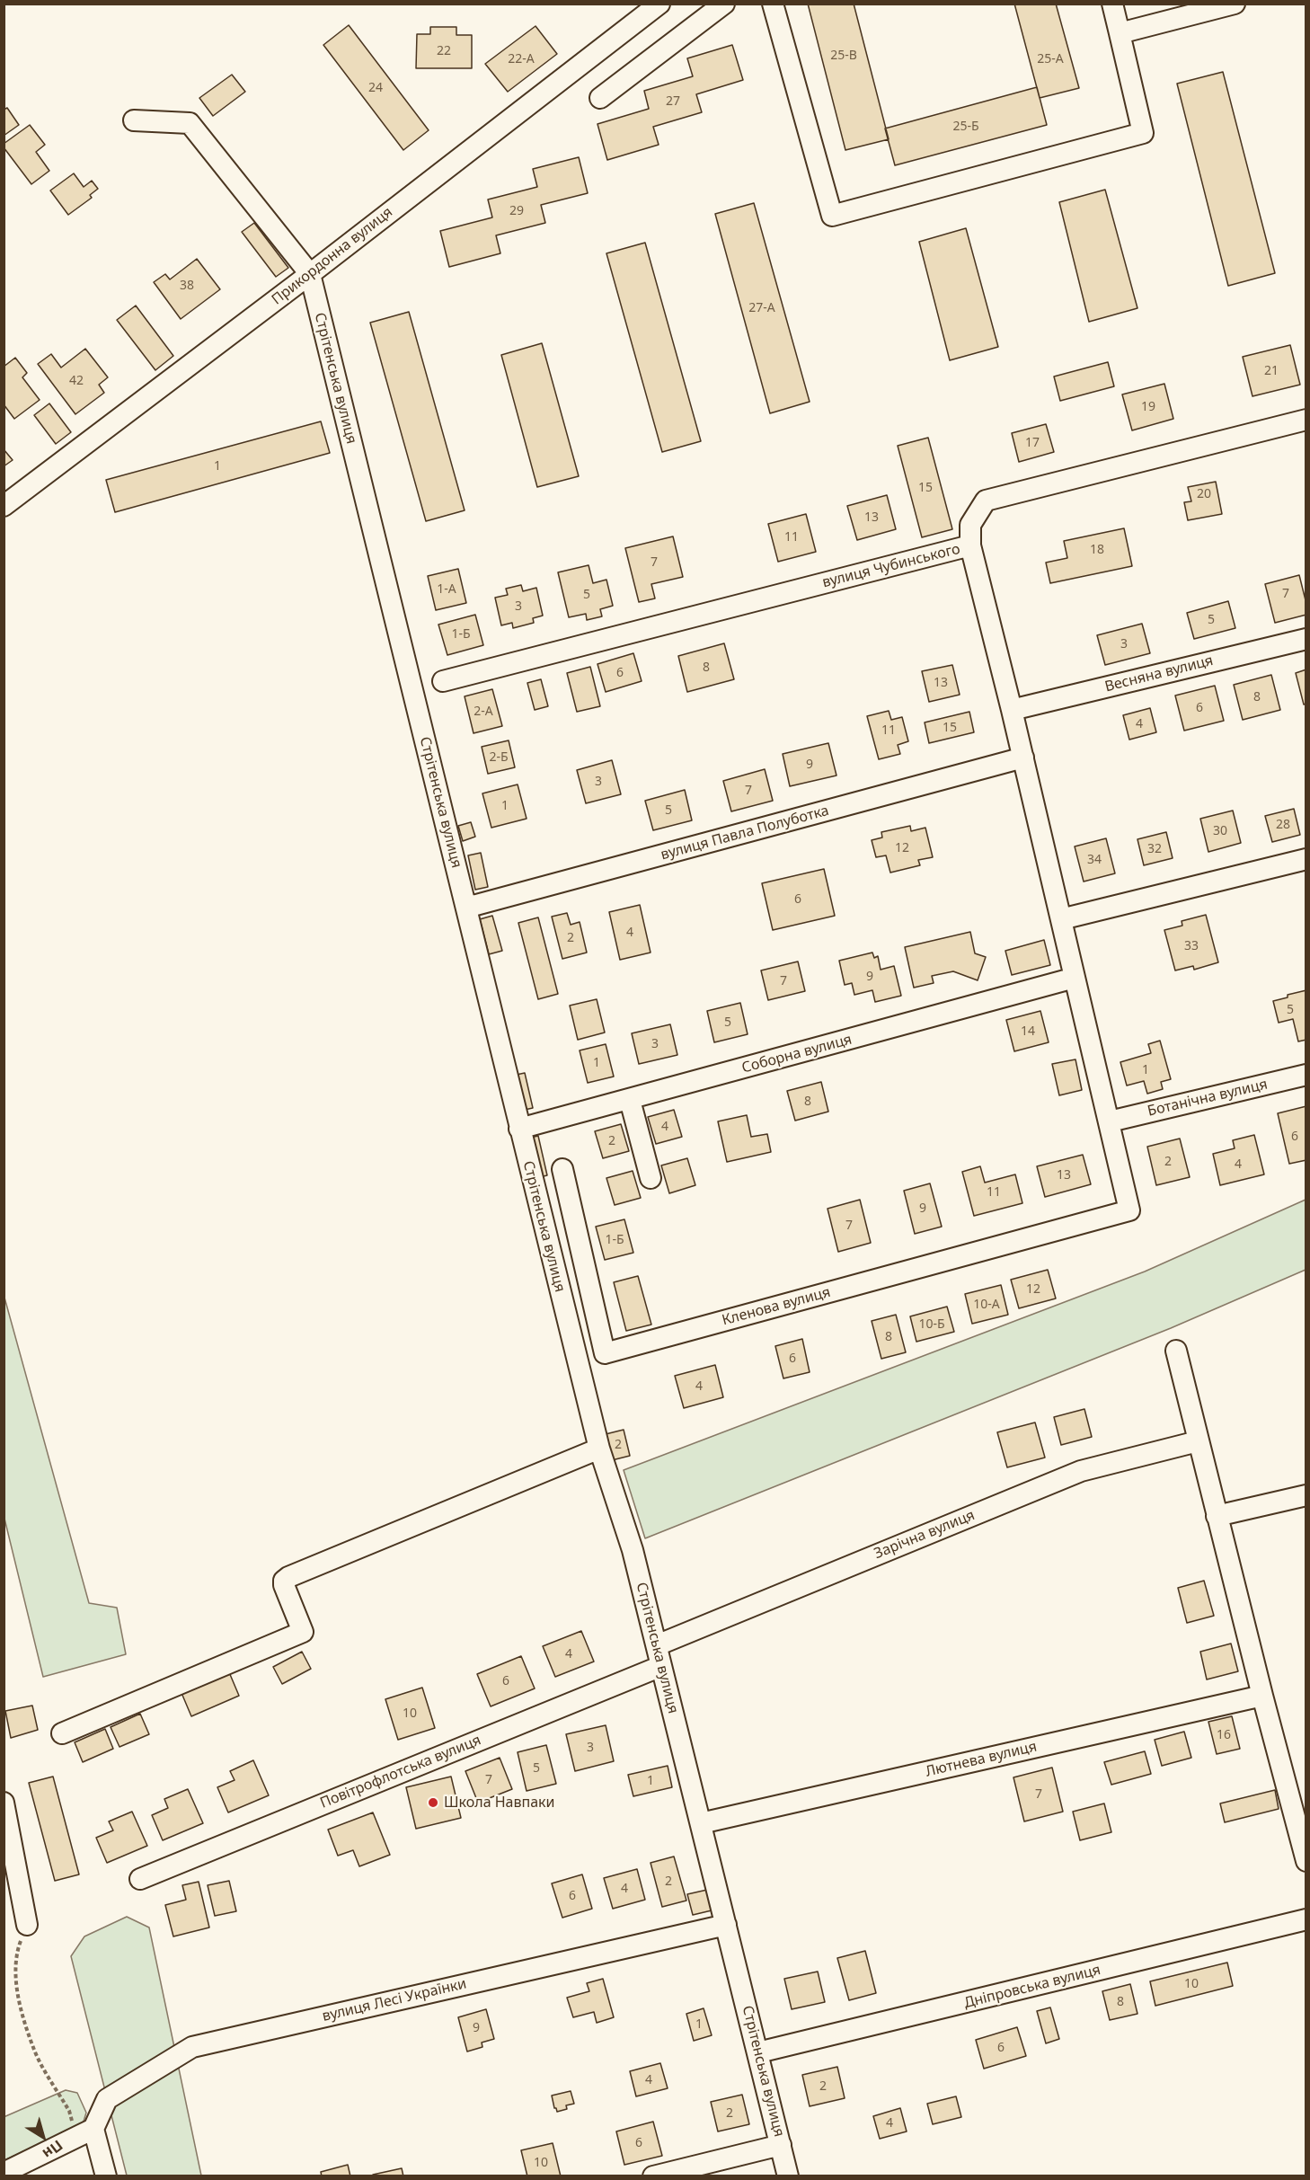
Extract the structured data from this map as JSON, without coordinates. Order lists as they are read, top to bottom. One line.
{"streets":{"street":["Прикордонна вулиця","Стрітенська вулиця","вулиця Чубинського","Весняна вулиця","вулиця Павла Полуботка","Соборна вулиця","Ботанічна вулиця","Кленова вулиця","Зарічна вулиця","Лютнева вулиця","Повітрофлотська вулиця","Дніпровська вулиця","вулиця Лесі Українки"]},"crossings":[["Прикордонна вулиця","Стрітенська вулиця"],["Стрітенська вулиця","вулиця Павла Полуботка"],["Стрітенська вулиця","Соборна вулиця"],["Стрітенська вулиця","Зарічна вулиця"],["Стрітенська вулиця","Лютнева вулиця"],["Стрітенська вулиця","Повітрофлотська вулиця"],["Стрітенська вулиця","Дніпровська вулиця"],["Стрітенська вулиця","вулиця Лесі Українки"],["Ботанічна вулиця","Кленова вулиця"]],"places":["Школа Навпаки"],"house_numbers":["22","25-В","22-А","25-А","24","27","25-Б","29","38","27-А","21","42","19","17","1","15","20","13","11","18","7","1-А","7","5","3","5","1-Б","3","8","6","13","8","6","2-А","4","15","11","2-Б","9","3","7","1","5","28","30","12","32","34","6","4","2","33","9","7","5","5","14","3","1","1","8","4","6","2","2","4","13","11","9","7","1-Б","12","10-А","10-Б","8","6","4","2","4","6","10","16","3","5","7","1","7","2","4","6","10","8","1","9","6","4","2","2","4","6","10"],"north":"bottom right"}
